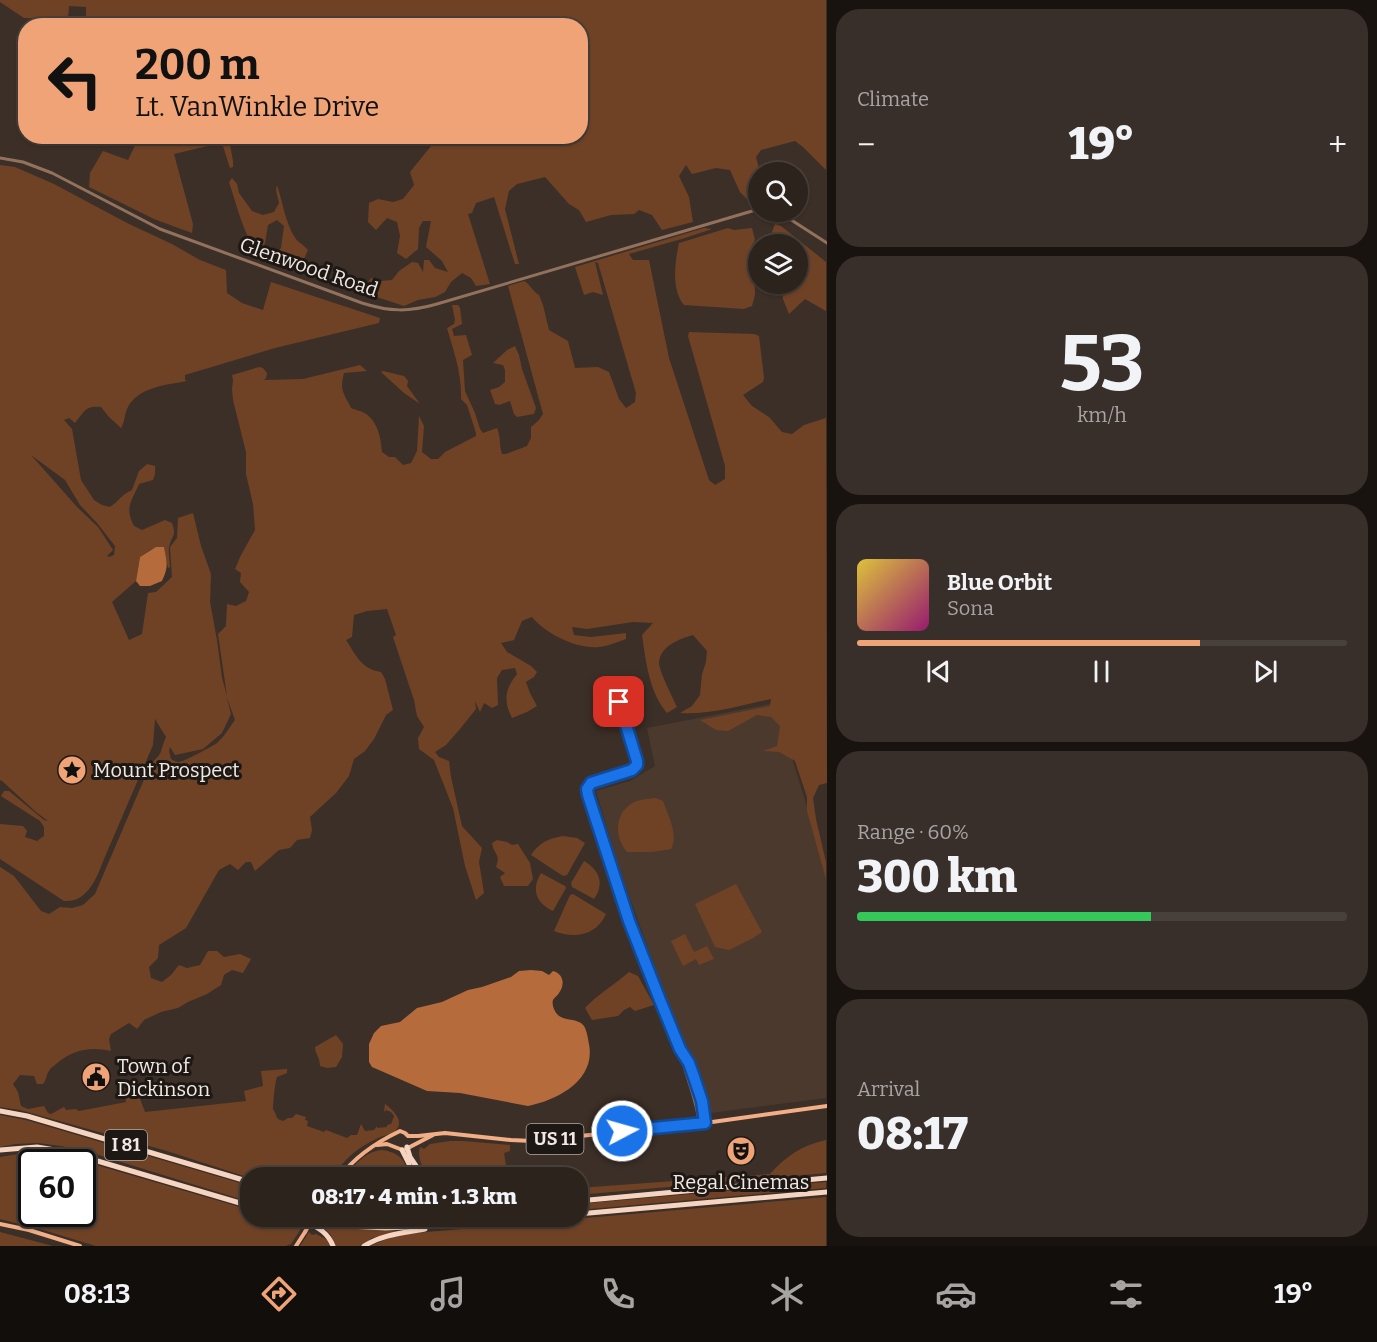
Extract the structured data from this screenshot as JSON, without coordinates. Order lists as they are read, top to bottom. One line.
{"streets":{"highway":["I 81"],"main road":["US 11"],"street":["Glenwood Road"]},"places":{"place":["Mount Prospect"],"public building":["Town of Dickinson"],"theatre":["Regal Cinemas"]},"page":{"tile":["Climate",["53","km/h"],["Range · 60%","300 km"],["Arrival","08:17"]],"turn":["200 m","Lt. VanWinkle Drive"],"heat":["−","19°","+"],"song":["Blue Orbit","Sona"],"limit":"60","trip":"08:17 · 4 min · 1.3 km","tabs":["08:13","19°"]}}
